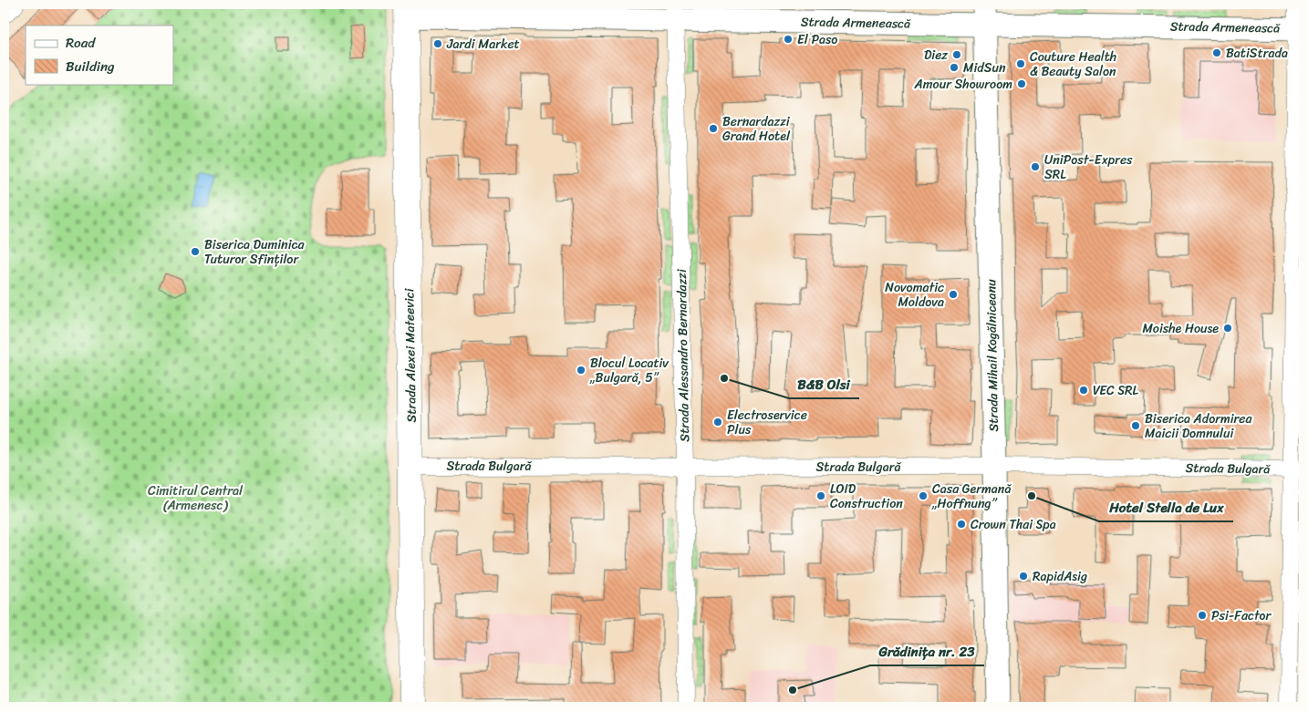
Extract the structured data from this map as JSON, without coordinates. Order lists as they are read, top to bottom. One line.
{"streets":{"main road":["Strada Armenească","Strada Alexei Mateevici","Strada Mihail Kogălniceanu"],"street":["Strada Alessandro Bernardazzi","Strada Bulgară"]},"crossings":[["Strada Armenească","Strada Alexei Mateevici"],["Strada Armenească","Strada Alessandro Bernardazzi"],["Strada Armenească","Strada Mihail Kogălniceanu"],["Strada Alexei Mateevici","Strada Bulgară"],["Strada Alessandro Bernardazzi","Strada Bulgară"],["Strada Mihail Kogălniceanu","Strada Bulgară"]],"parks":["Cimitirul Central (Armenesc)"],"places":["El Paso","Jardi Market","BatiStrada","Diez","Couture Health & Beauty Salon","MidSun","Amour Showroom","Bernardazzi Grand Hotel","UniPost-Expres SRL","Biserica Duminica Tuturor Sfinților","Novomatic Moldova","Moishe House","Blocul Locativ „Bulgară, 5”","B&B Olsi","VEC SRL","Electroservice Plus","Biserica Adormirea Maicii Domnului","LOID Construction","Casa Germană „Hoffnung”","Hotel Stella de Lux","Crown Thai Spa","RapidAsig","Psi-Factor","Grădinița nr. 23"],"legend":["Road","Building"]}
